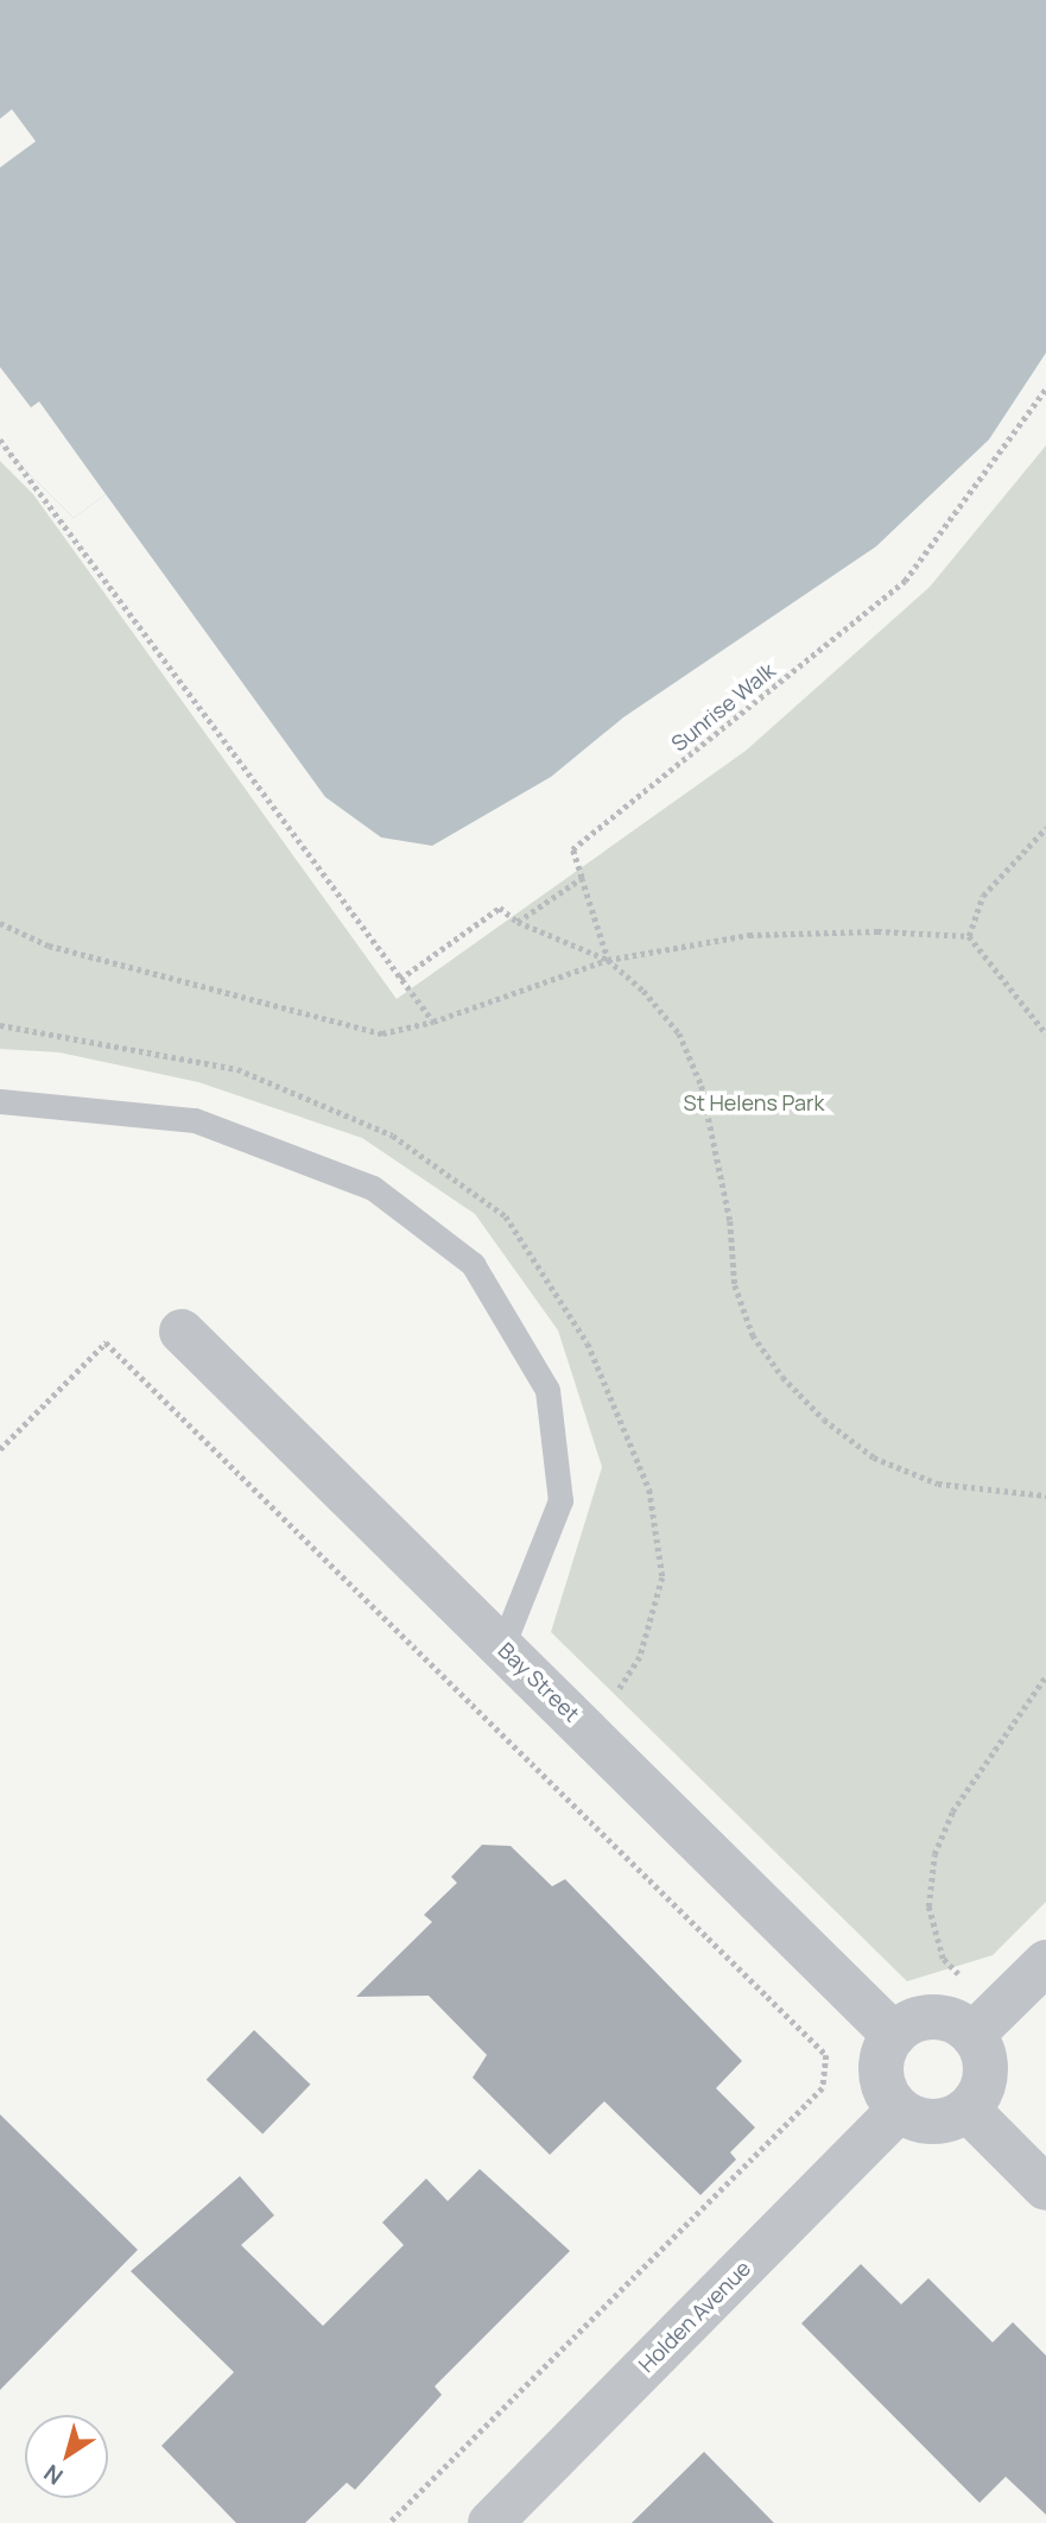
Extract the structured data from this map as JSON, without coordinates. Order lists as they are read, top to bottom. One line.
{"streets":{"street":["Bay Street","Holden Avenue"],"path":["Sunrise Walk"]},"crossings":[["Bay Street","Holden Avenue"]],"parks":["St Helens Park"],"north":"bottom left"}
